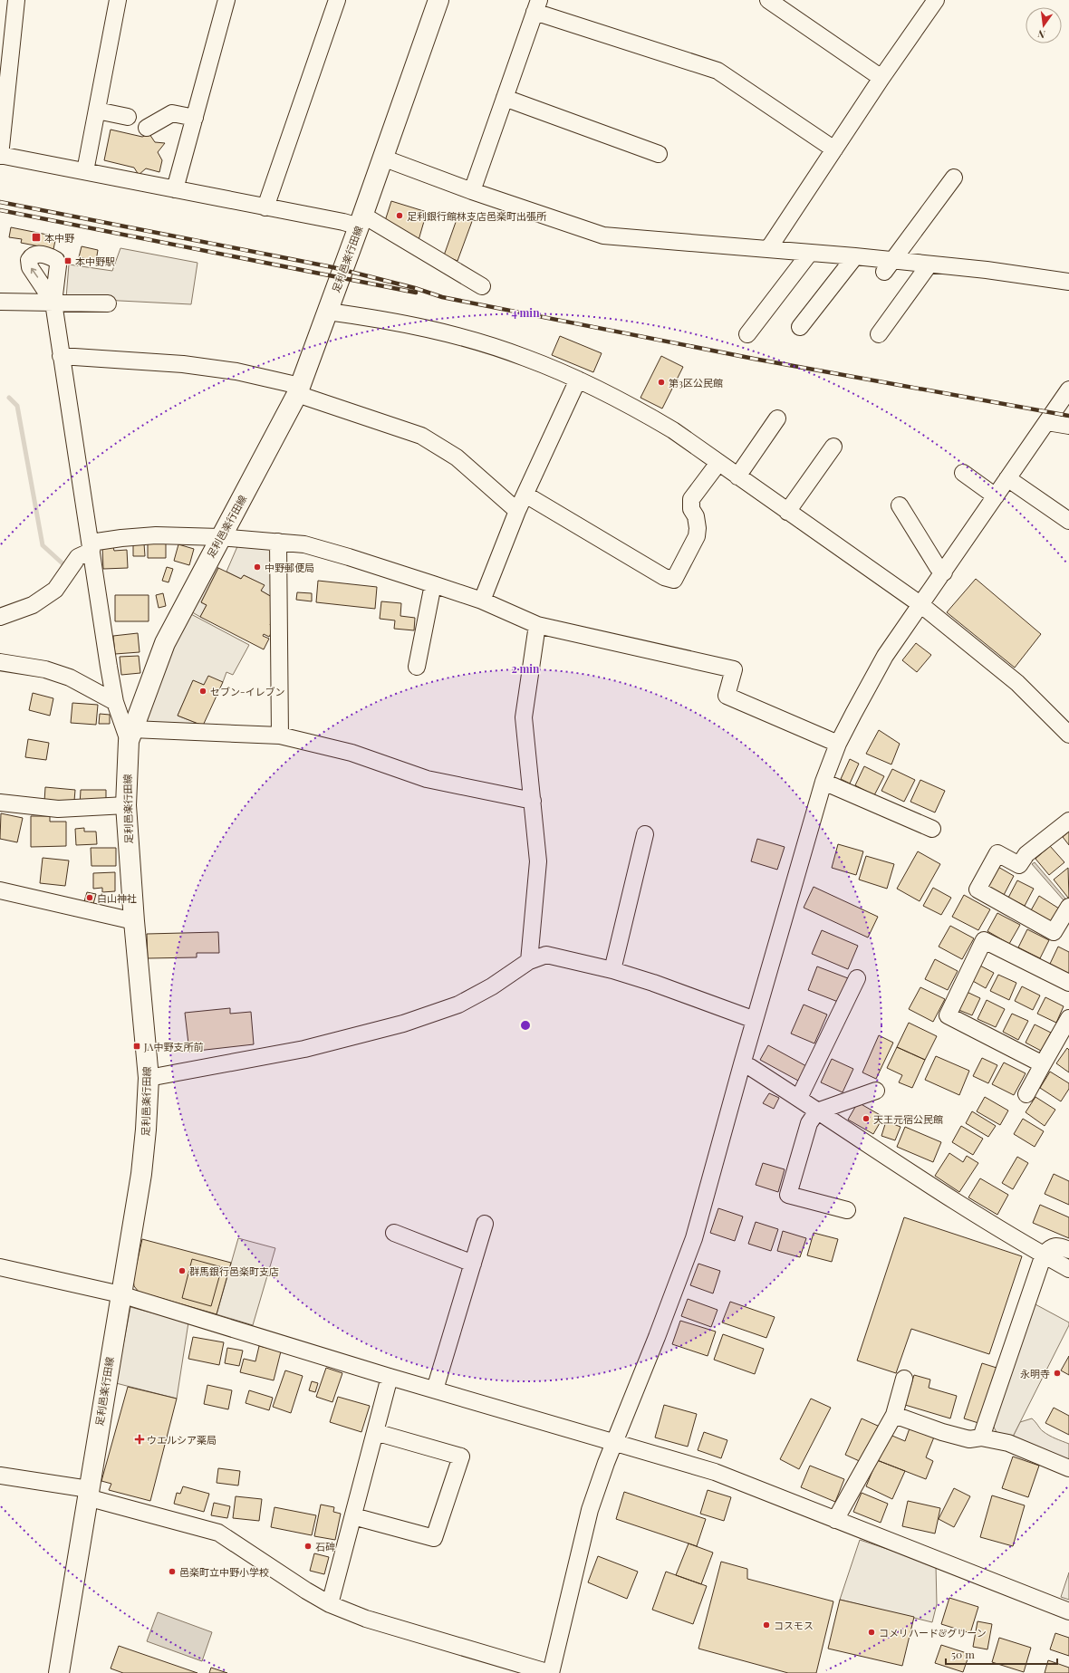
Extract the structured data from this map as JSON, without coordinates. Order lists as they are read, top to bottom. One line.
{"streets":{"main road":["足利邑楽行田線"]},"places":{"other":["足利銀行館林支店邑楽町出張所","第3区公民館","中野郵便局","セブン-イレブン","白山神社","天王元宿公民館","群馬銀行邑楽町支店","永明寺","石碑","邑楽町立中野小学校","コスモス","コメリハード&グリーン"],"transit":["本中野","本中野駅","JA中野支所前"],"health":["ウエルシア薬局"]},"scale_bar":"50 m","north":"bottom","rings":["4 min","2 min"]}
